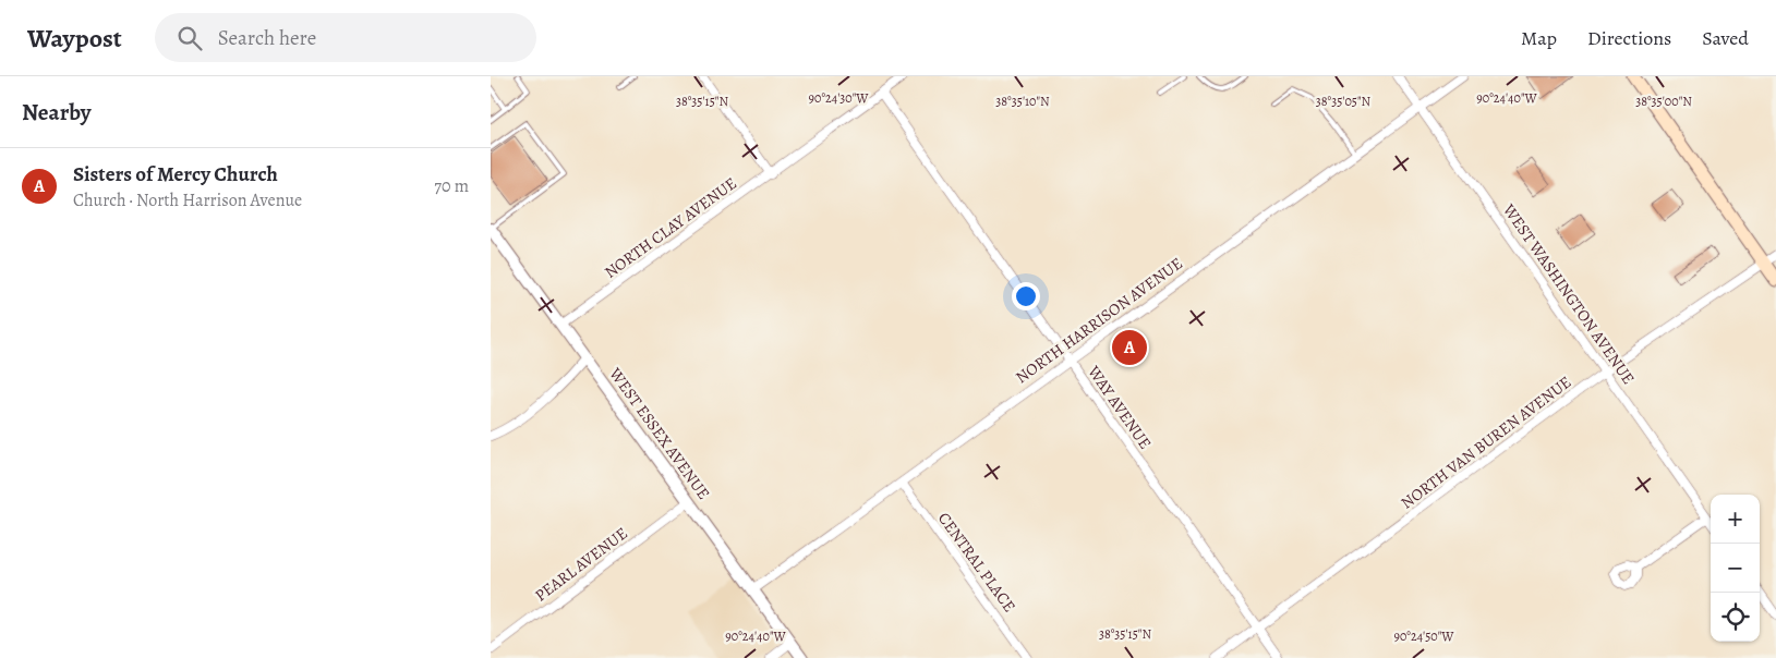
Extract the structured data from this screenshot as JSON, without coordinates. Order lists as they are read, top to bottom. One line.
{"streets":{"street":["NORTH CLAY AVENUE","WEST WASHINGTON AVENUE","NORTH HARRISON AVENUE","WAY AVENUE","WEST ESSEX AVENUE","NORTH VAN BUREN AVENUE","CENTRAL PLACE","PEARL AVENUE"]},"crossings":[["NORTH CLAY AVENUE","WAY AVENUE"],["NORTH CLAY AVENUE","WEST ESSEX AVENUE"],["WEST WASHINGTON AVENUE","NORTH HARRISON AVENUE"],["WEST WASHINGTON AVENUE","NORTH VAN BUREN AVENUE"],["NORTH HARRISON AVENUE","WAY AVENUE"],["NORTH HARRISON AVENUE","WEST ESSEX AVENUE"],["NORTH HARRISON AVENUE","CENTRAL PLACE"],["WAY AVENUE","NORTH VAN BUREN AVENUE"],["WEST ESSEX AVENUE","PEARL AVENUE"]],"page":{"header":"Waypost","search":"Search here","nav":["Map","Directions","Saved"],"heading":"Nearby","list":[{"mark":"A","name":"Sisters of Mercy Church","note":"Church · North Harrison Avenue","value":"70 m"}],"pins":"A","map_buttons":["+","−"]},"coordinates":["90°24'30\"W","90°24'40\"W","38°35'15\"N","38°35'10\"N","38°35'05\"N","38°35'00\"N","90°24'50\"W"]}
